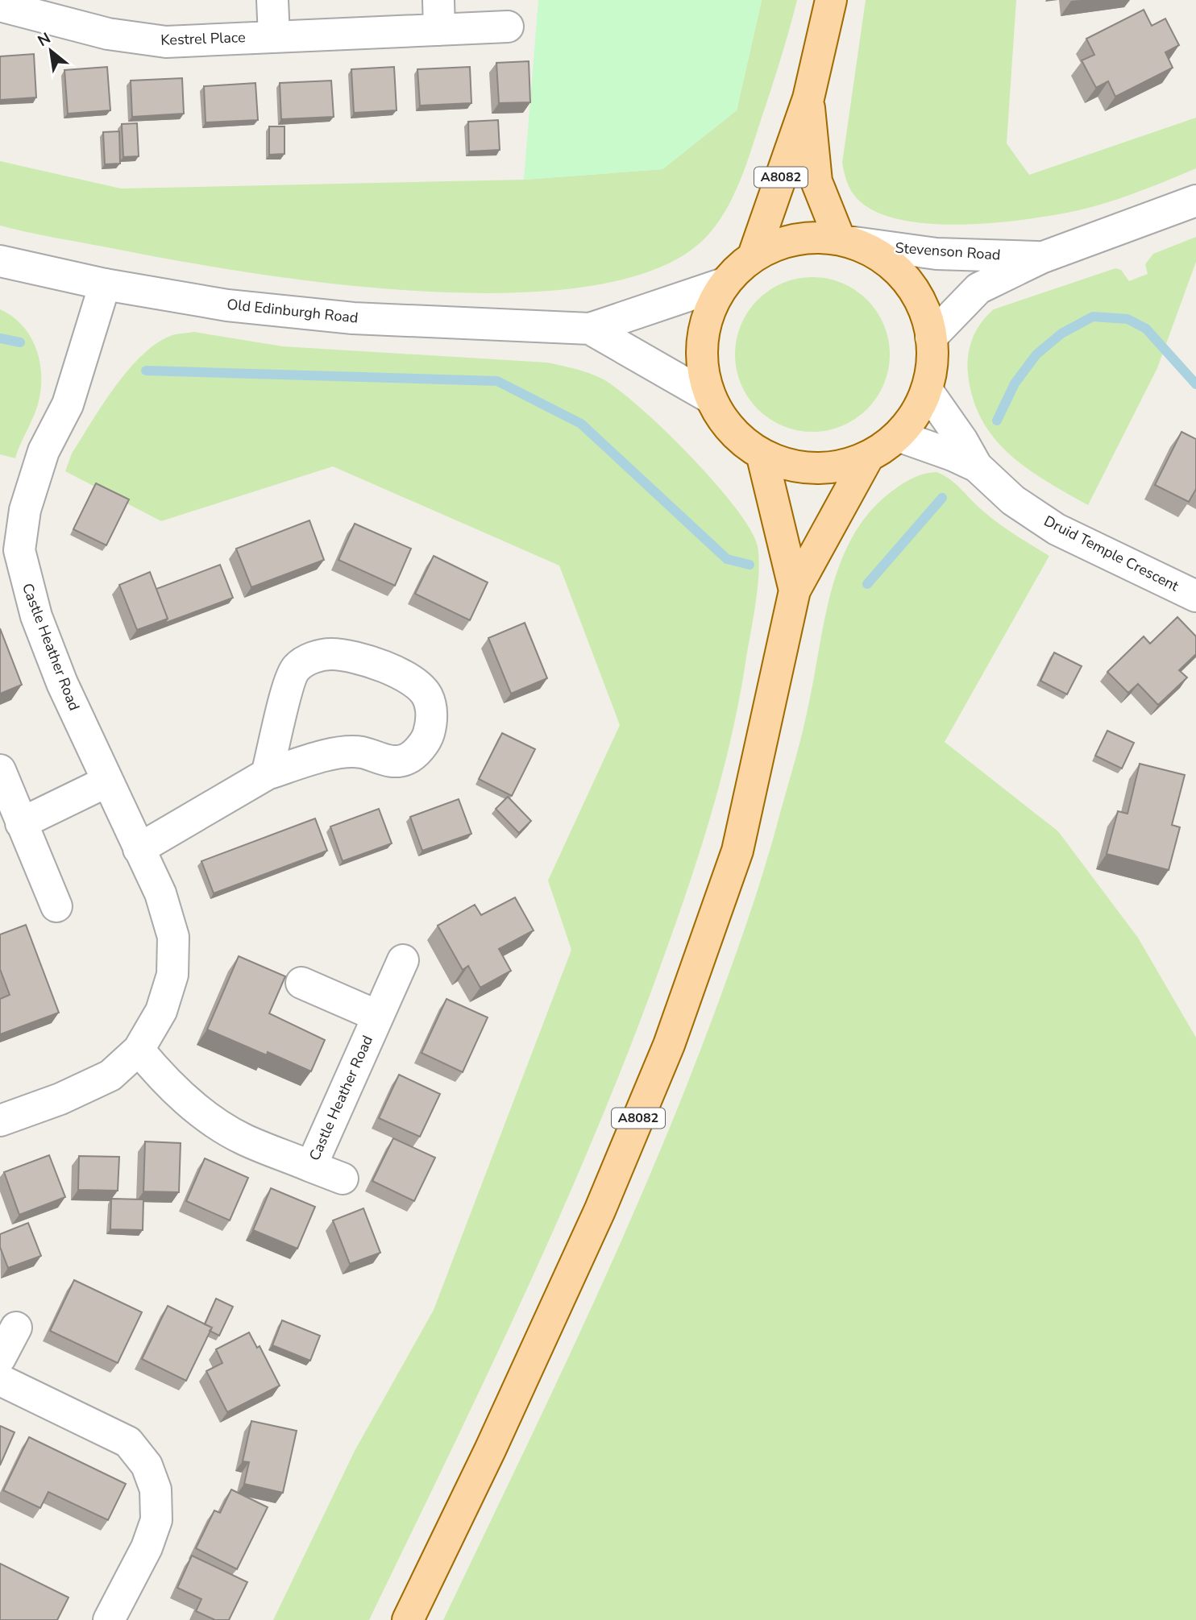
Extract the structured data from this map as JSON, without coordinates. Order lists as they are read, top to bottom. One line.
{"streets":{"main road":["A8082"],"street":["Kestrel Place","Stevenson Road","Old Edinburgh Road","Druid Temple Crescent","Castle Heather Road"]},"crossings":[["A8082","Stevenson Road"],["A8082","Old Edinburgh Road"],["A8082","Druid Temple Crescent"],["Old Edinburgh Road","Castle Heather Road"]],"north":"top left"}
